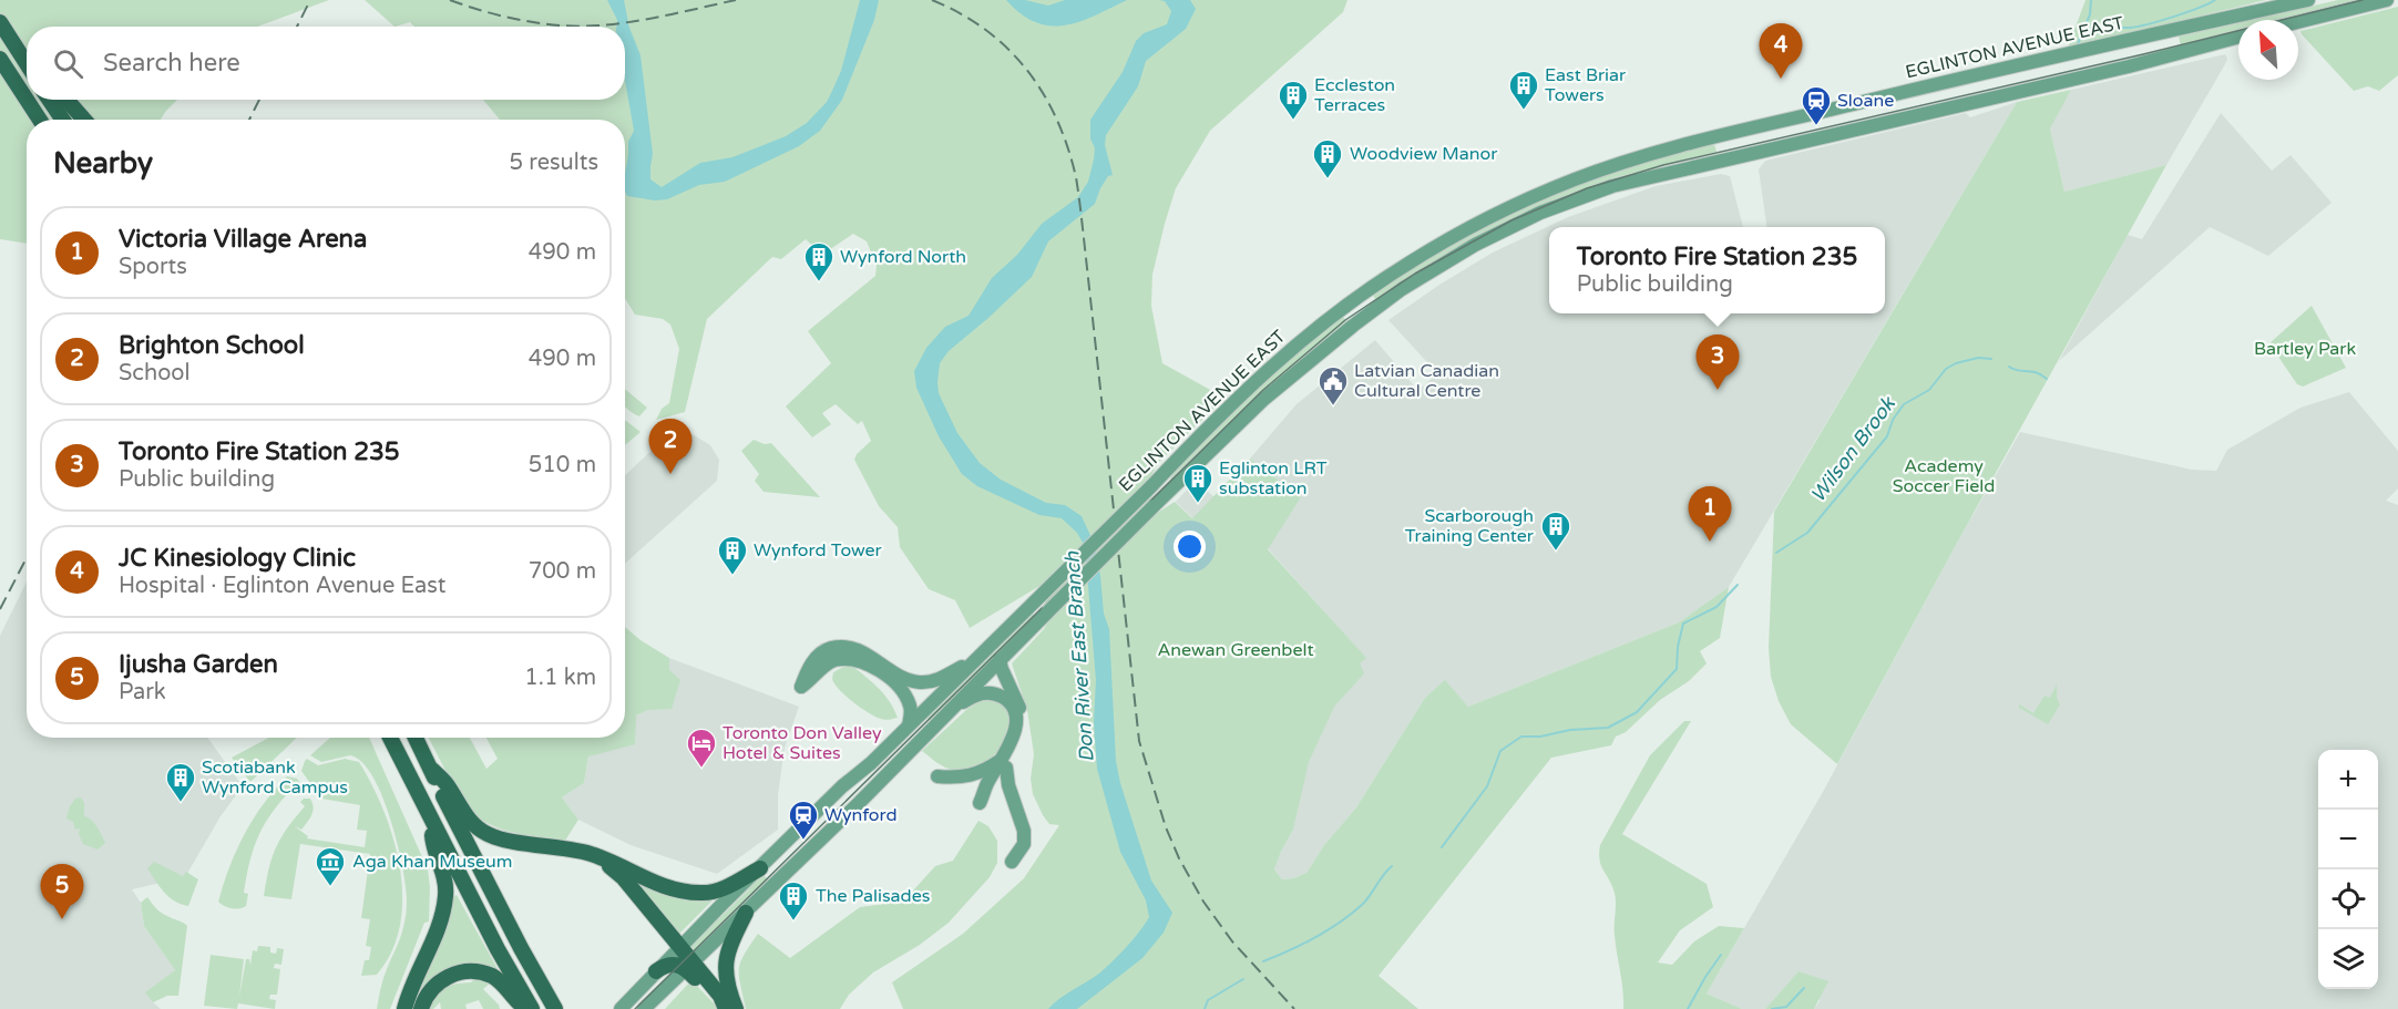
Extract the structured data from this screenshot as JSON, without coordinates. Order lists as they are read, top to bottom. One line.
{"streets":{"main road":["EGLINTON AVENUE EAST"]},"water":["Wilson Brook","Don River East Branch"],"parks":["Bartley Park","Academy Soccer Field","Anewan Greenbelt"],"places":{"building":["East Briar Towers","Eccleston Terraces","Woodview Manor","Wynford North","Eglinton LRT substation","Scarborough Training Center","Wynford Tower","Scotiabank Wynford Campus","The Palisades"],"station":["Sloane","Wynford"],"public building":["Latvian Canadian Cultural Centre"],"hotel":["Toronto Don Valley Hotel & Suites"],"museum":["Aga Khan Museum"]},"north":"top left","page":{"pins":["4","3","2","1","5"],"search":"Search here","heading":["Nearby","5 results"],"list":[{"mark":"1","name":"Victoria Village Arena","note":"Sports","value":"490 m"},{"mark":"2","name":"Brighton School","note":"School","value":"490 m"},{"mark":"3","name":"Toronto Fire Station 235","note":"Public building","value":"510 m"},{"mark":"4","name":"JC Kinesiology Clinic","note":"Hospital · Eglinton Avenue East","value":"700 m"},{"mark":"5","name":"Ijusha Garden","note":"Park","value":"1.1 km"}],"popup":["Toronto Fire Station 235","Public building"],"map_buttons":["+","−"]}}
